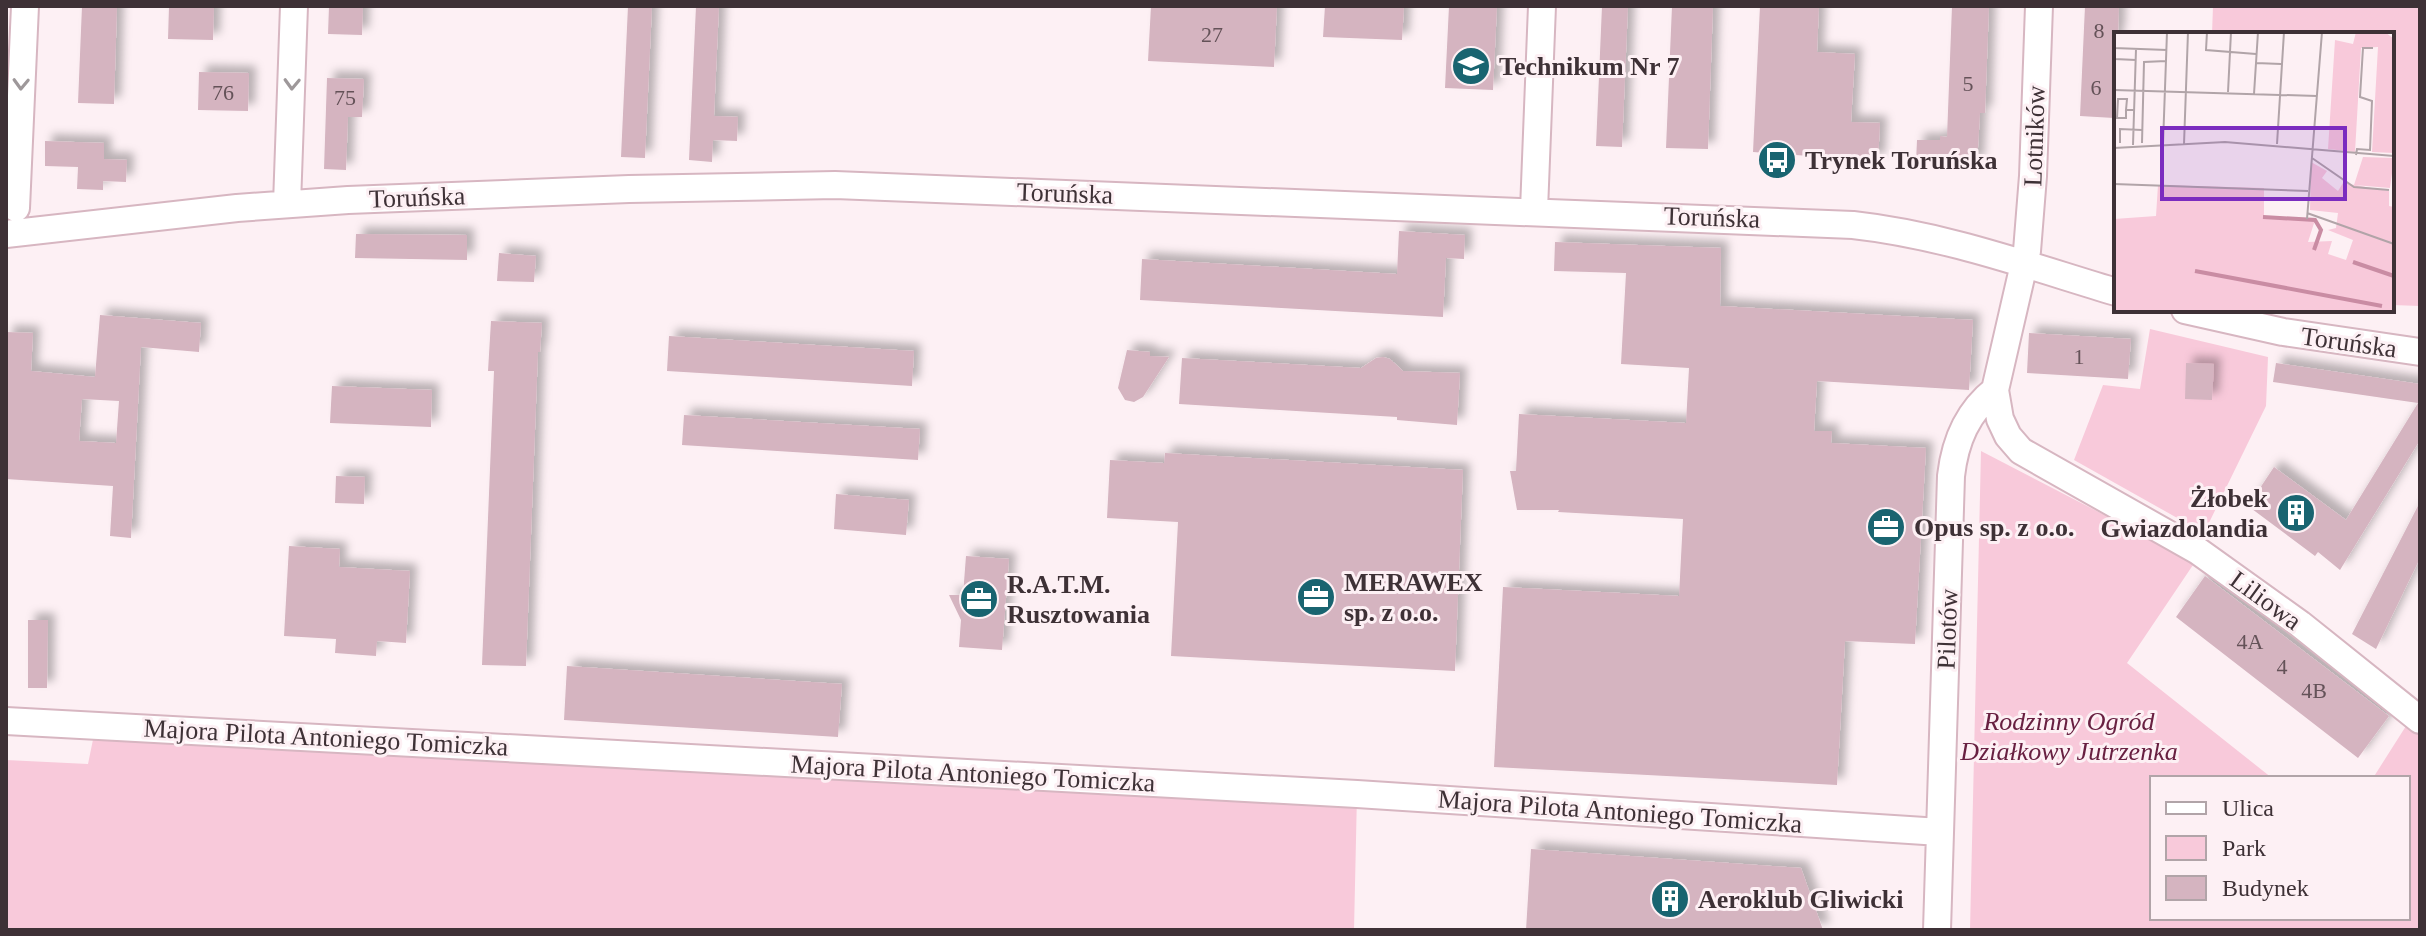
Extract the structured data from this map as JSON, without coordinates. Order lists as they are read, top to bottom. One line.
{"streets":{"street":["Lotników","Toruńska","Liliowa","Pilotów","Majora Pilota Antoniego Tomiczka"]},"crossings":[["Lotników","Toruńska"],["Lotników","Liliowa"],["Toruńska","Liliowa"],["Liliowa","Pilotów"],["Pilotów","Majora Pilota Antoniego Tomiczka"]],"parks":["Rodzinny Ogród Działkowy Jutrzenka"],"places":{"school or university":["Technikum Nr 7"],"bus stop":["Trynek Toruńska"],"building":["Żłobek Gwiazdolandia","Aeroklub Gliwicki"],"office":["Opus sp. z o.o.","MERAWEX sp. z o.o.","R.A.T.M. Rusztowania"]},"house_numbers":["8","27","5","6","76","75","1","4A","4","4B"],"legend":["Ulica","Park","Budynek"]}
